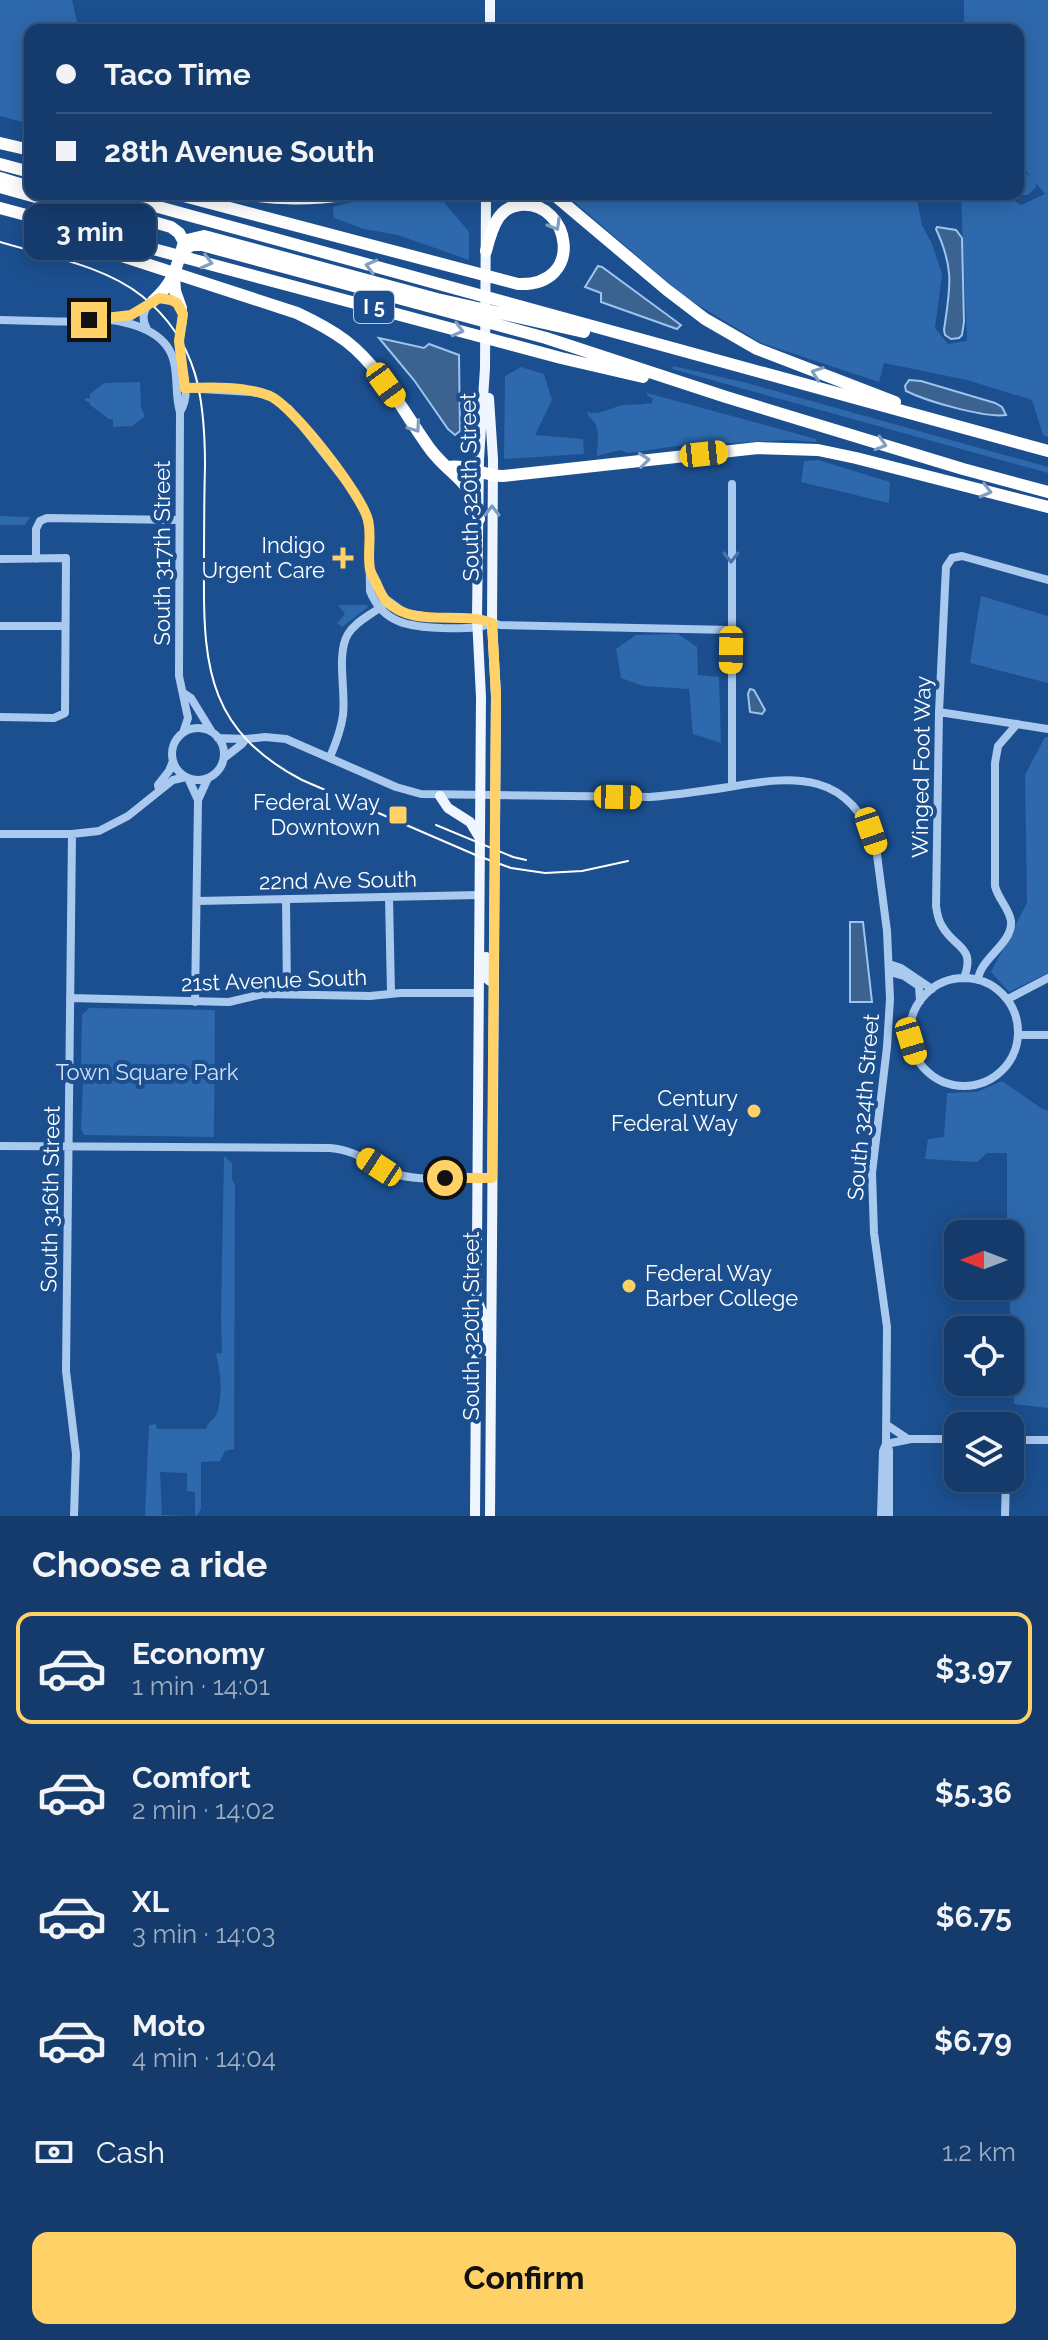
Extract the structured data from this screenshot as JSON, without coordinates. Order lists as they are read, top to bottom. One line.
{"streets":{"highway":["I 5"],"main road":["South 320th Street"],"street":["South 317th Street","Winged Foot Way","22nd Ave South","21st Avenue South","South 324th Street","South 316th Street"]},"crossings":[["South 320th Street","22nd Ave South"],["South 320th Street","21st Avenue South"],["21st Avenue South","South 316th Street"]],"parks":["Town Square Park"],"places":{"health":["Indigo Urgent Care"],"transit":["Federal Way Downtown"],"other":["Century Federal Way","Federal Way Barber College"]},"north":"left","page":{"banner":["Taco Time","28th Avenue South"],"bubble":"3 min","heading":"Choose a ride","list":[{"name":"Economy","note":"1 min · 14:01","value":"$3.97"},{"name":"Comfort","note":"2 min · 14:02","value":"$5.36"},{"name":"XL","note":"3 min · 14:03","value":"$6.75"},{"name":"Moto","note":"4 min · 14:04","value":"$6.79"}],"pay":["Cash","1.2 km"],"buttons":"Confirm"}}
